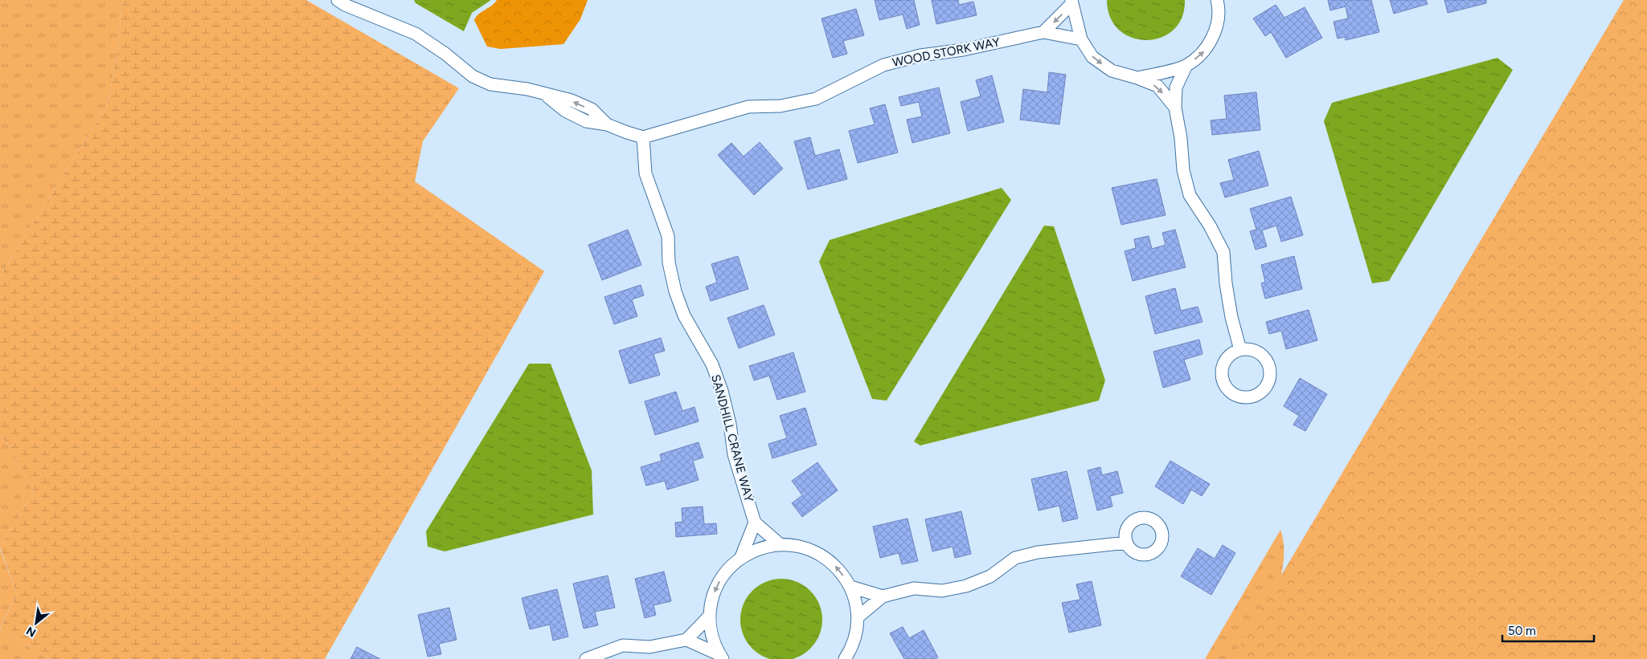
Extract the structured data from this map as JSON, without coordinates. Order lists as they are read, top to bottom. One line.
{"streets":{"street":["WOOD STORK WAY","SANDHILL CRANE WAY"]},"crossings":[["WOOD STORK WAY","SANDHILL CRANE WAY"]],"scale_bar":"50 m","north":"bottom left"}
